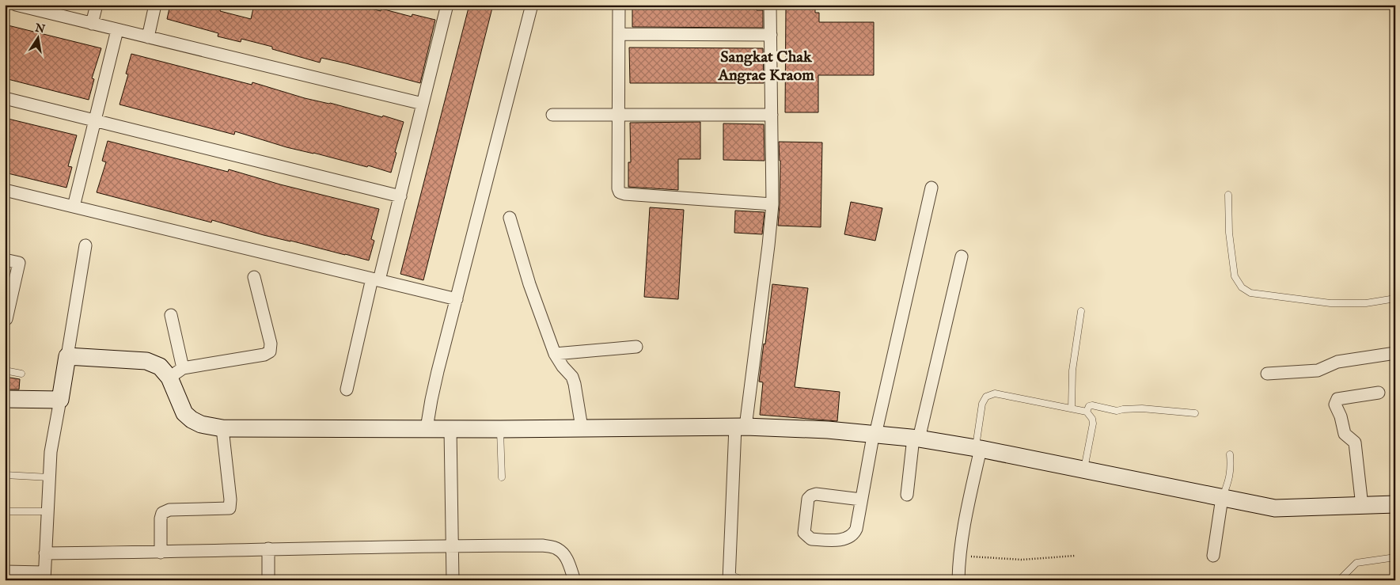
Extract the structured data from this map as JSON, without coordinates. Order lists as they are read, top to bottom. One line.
{"districts":["Sangkat Chak Angrae Kraom"],"north":"top"}
